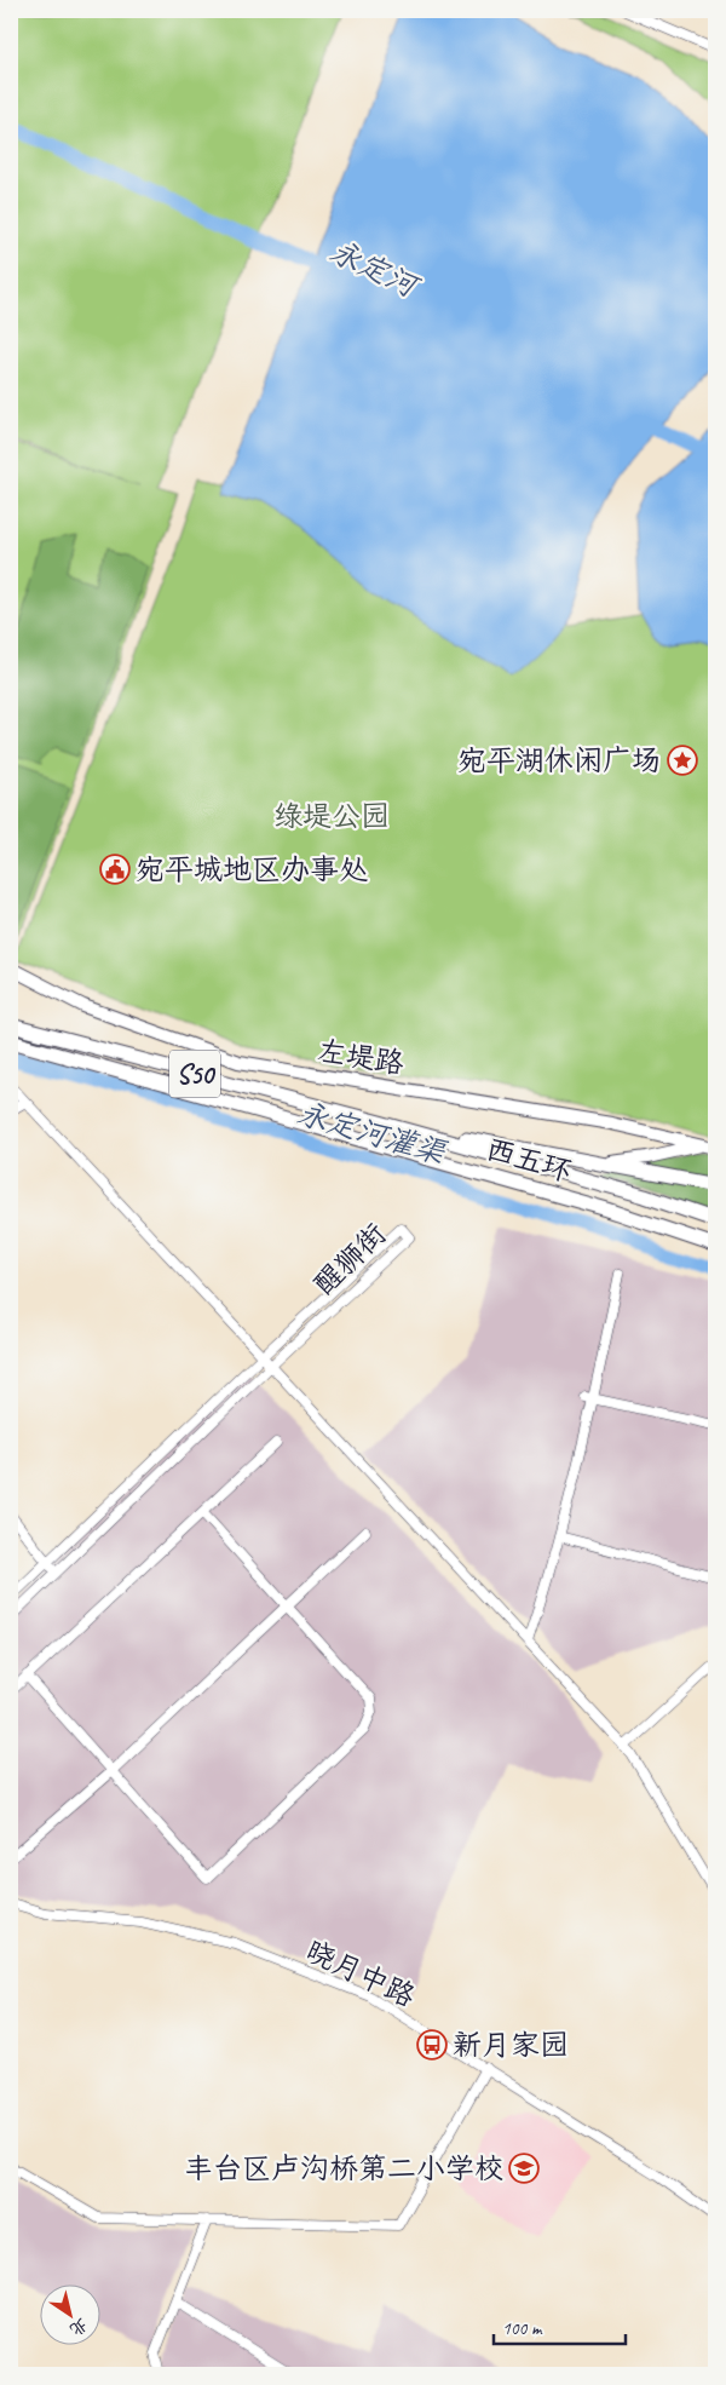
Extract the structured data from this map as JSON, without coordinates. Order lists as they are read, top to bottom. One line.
{"streets":{"highway":["S50","西五环"],"main road":["左堤路"],"street":["醒狮街","晓月中路"]},"water":["永定河","永定河灌渠"],"parks":["绿堤公园"],"places":{"place":["宛平湖休闲广场"],"public building":["宛平城地区办事处"],"bus stop":["新月家园"],"school or university":["丰台区卢沟桥第二小学校"]},"scale_bar":"100 m","north":"bottom right"}
